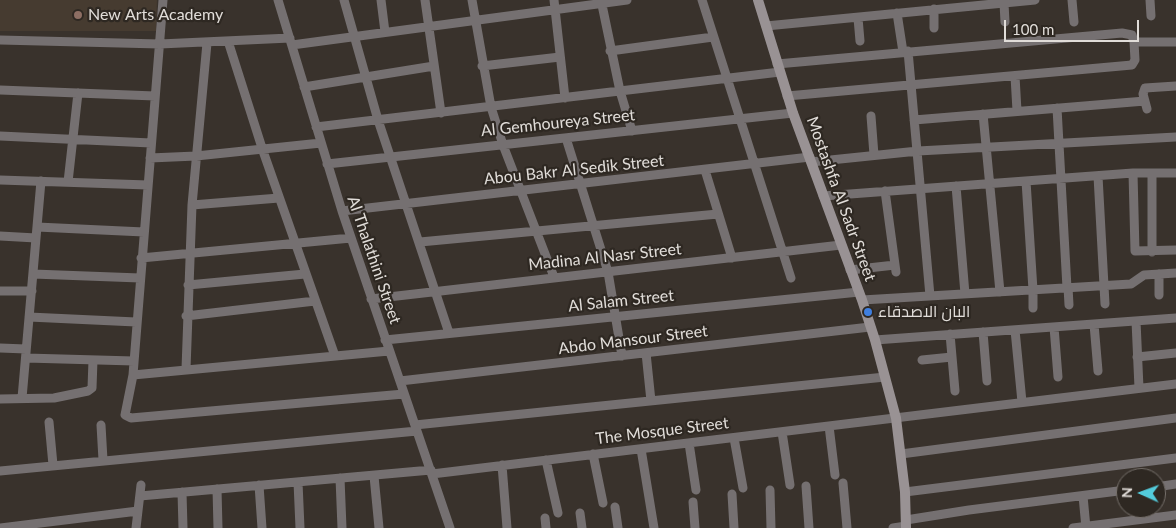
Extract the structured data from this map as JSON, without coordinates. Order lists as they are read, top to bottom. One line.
{"streets":{"street":["Al Gemhoureya Street","Abou Bakr Al Sedik Street","Mostashfa Al Sadr Street","Madina Al Nasr Street","Al Thalathini Street","Al Salam Street","Abdo Mansour Street","The Mosque Street"]},"crossings":[["Al Gemhoureya Street","Mostashfa Al Sadr Street"],["Al Gemhoureya Street","Al Thalathini Street"],["Abou Bakr Al Sedik Street","Mostashfa Al Sadr Street"],["Abou Bakr Al Sedik Street","Al Thalathini Street"],["Mostashfa Al Sadr Street","Madina Al Nasr Street"],["Mostashfa Al Sadr Street","Al Salam Street"],["Mostashfa Al Sadr Street","Abdo Mansour Street"],["Mostashfa Al Sadr Street","The Mosque Street"],["Madina Al Nasr Street","Al Thalathini Street"],["Al Thalathini Street","Al Salam Street"],["Al Thalathini Street","Abdo Mansour Street"],["Al Thalathini Street","The Mosque Street"]],"places":["New Arts Academy","البان الاصدقاء"],"scale_bar":"100 m","north":"left"}
